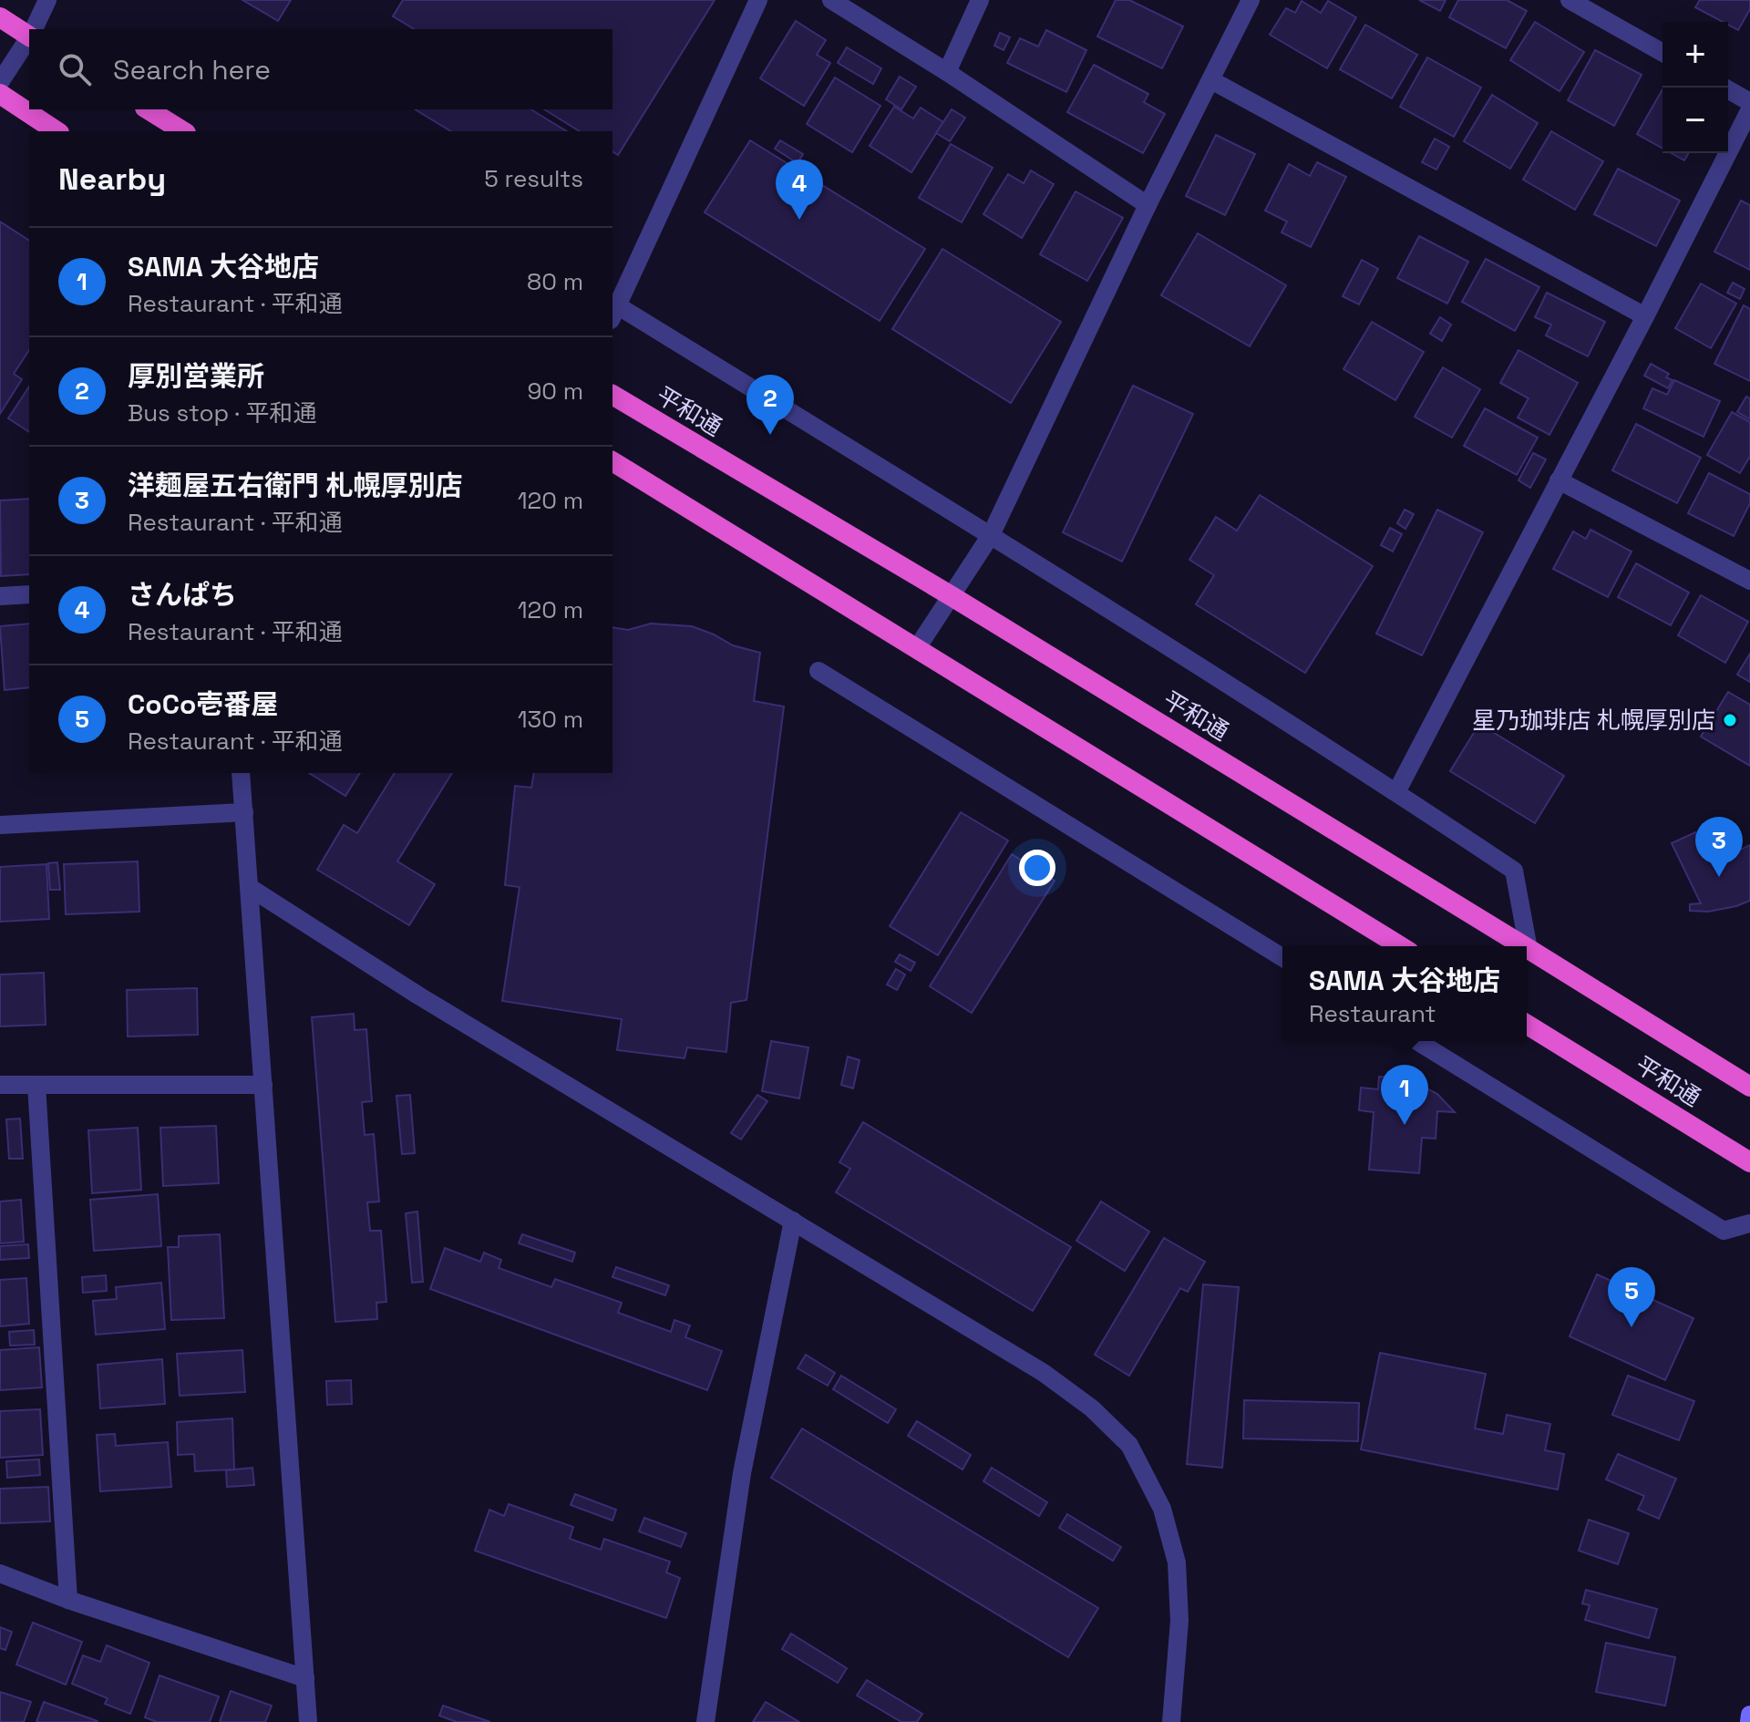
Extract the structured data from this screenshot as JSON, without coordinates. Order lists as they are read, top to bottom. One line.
{"streets":{"highway":["平和通"]},"places":["星乃珈琲店 札幌厚別店"],"page":{"map_buttons":["+","−"],"search":"Search here","heading":["Nearby","5 results"],"pins":["4","2","3","1","5"],"list":[{"mark":"1","name":"SAMA 大谷地店","note":"Restaurant · 平和通","value":"80 m"},{"mark":"2","name":"厚別営業所","note":"Bus stop · 平和通","value":"90 m"},{"mark":"3","name":"洋麺屋五右衛門 札幌厚別店","note":"Restaurant · 平和通","value":"120 m"},{"mark":"4","name":"さんぱち","note":"Restaurant · 平和通","value":"120 m"},{"mark":"5","name":"CoCo壱番屋","note":"Restaurant · 平和通","value":"130 m"}],"popup":["SAMA 大谷地店","Restaurant"]}}
